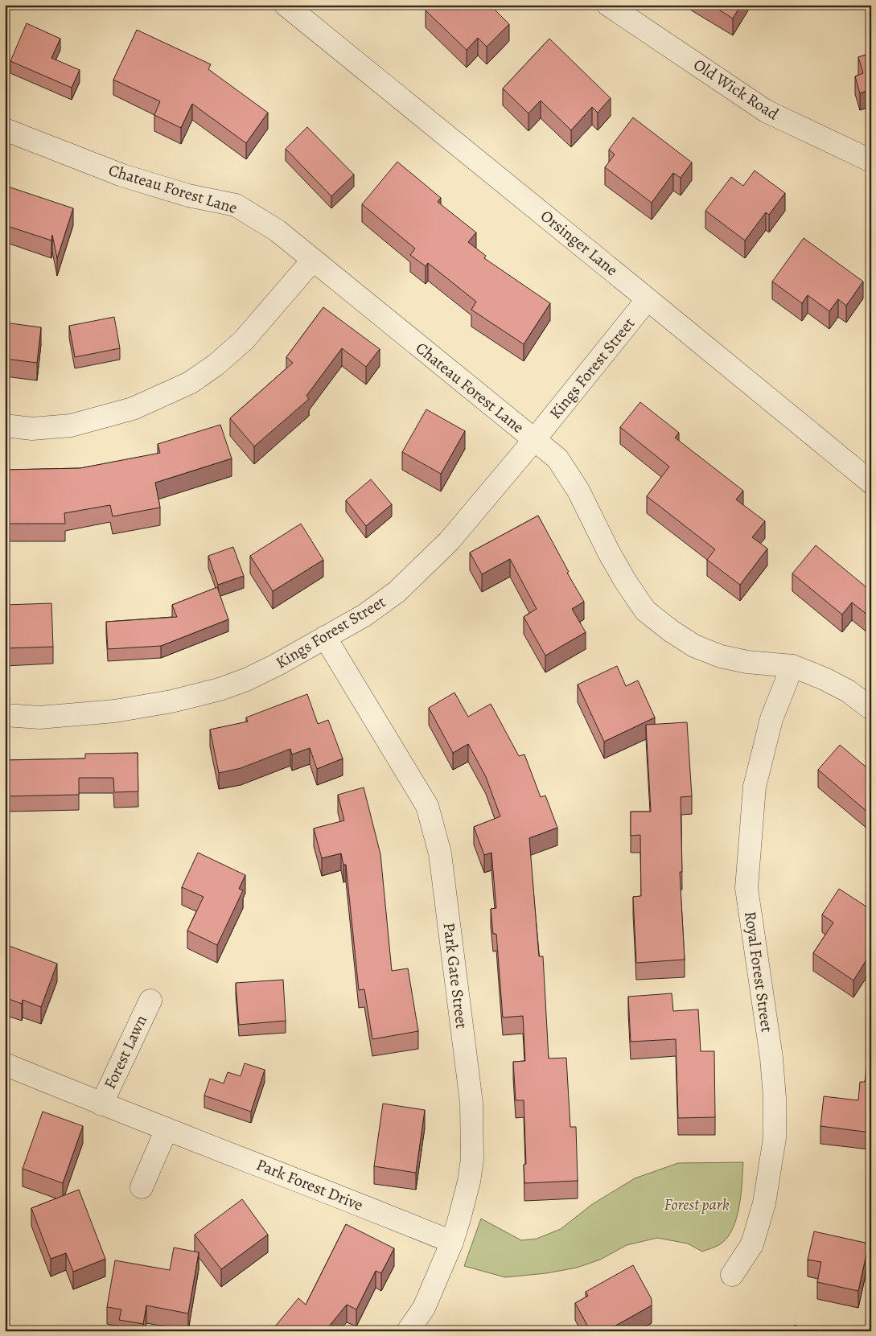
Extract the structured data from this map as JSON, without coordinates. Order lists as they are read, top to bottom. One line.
{"streets":{"street":["Old Wick Road","Chateau Forest Lane","Orsinger Lane","Kings Forest Street","Royal Forest Street","Park Gate Street","Forest Lawn","Park Forest Drive"]},"crossings":[["Chateau Forest Lane","Kings Forest Street"],["Chateau Forest Lane","Royal Forest Street"],["Orsinger Lane","Kings Forest Street"],["Kings Forest Street","Park Gate Street"],["Park Gate Street","Park Forest Drive"],["Forest Lawn","Park Forest Drive"]],"parks":["Forest park"]}
